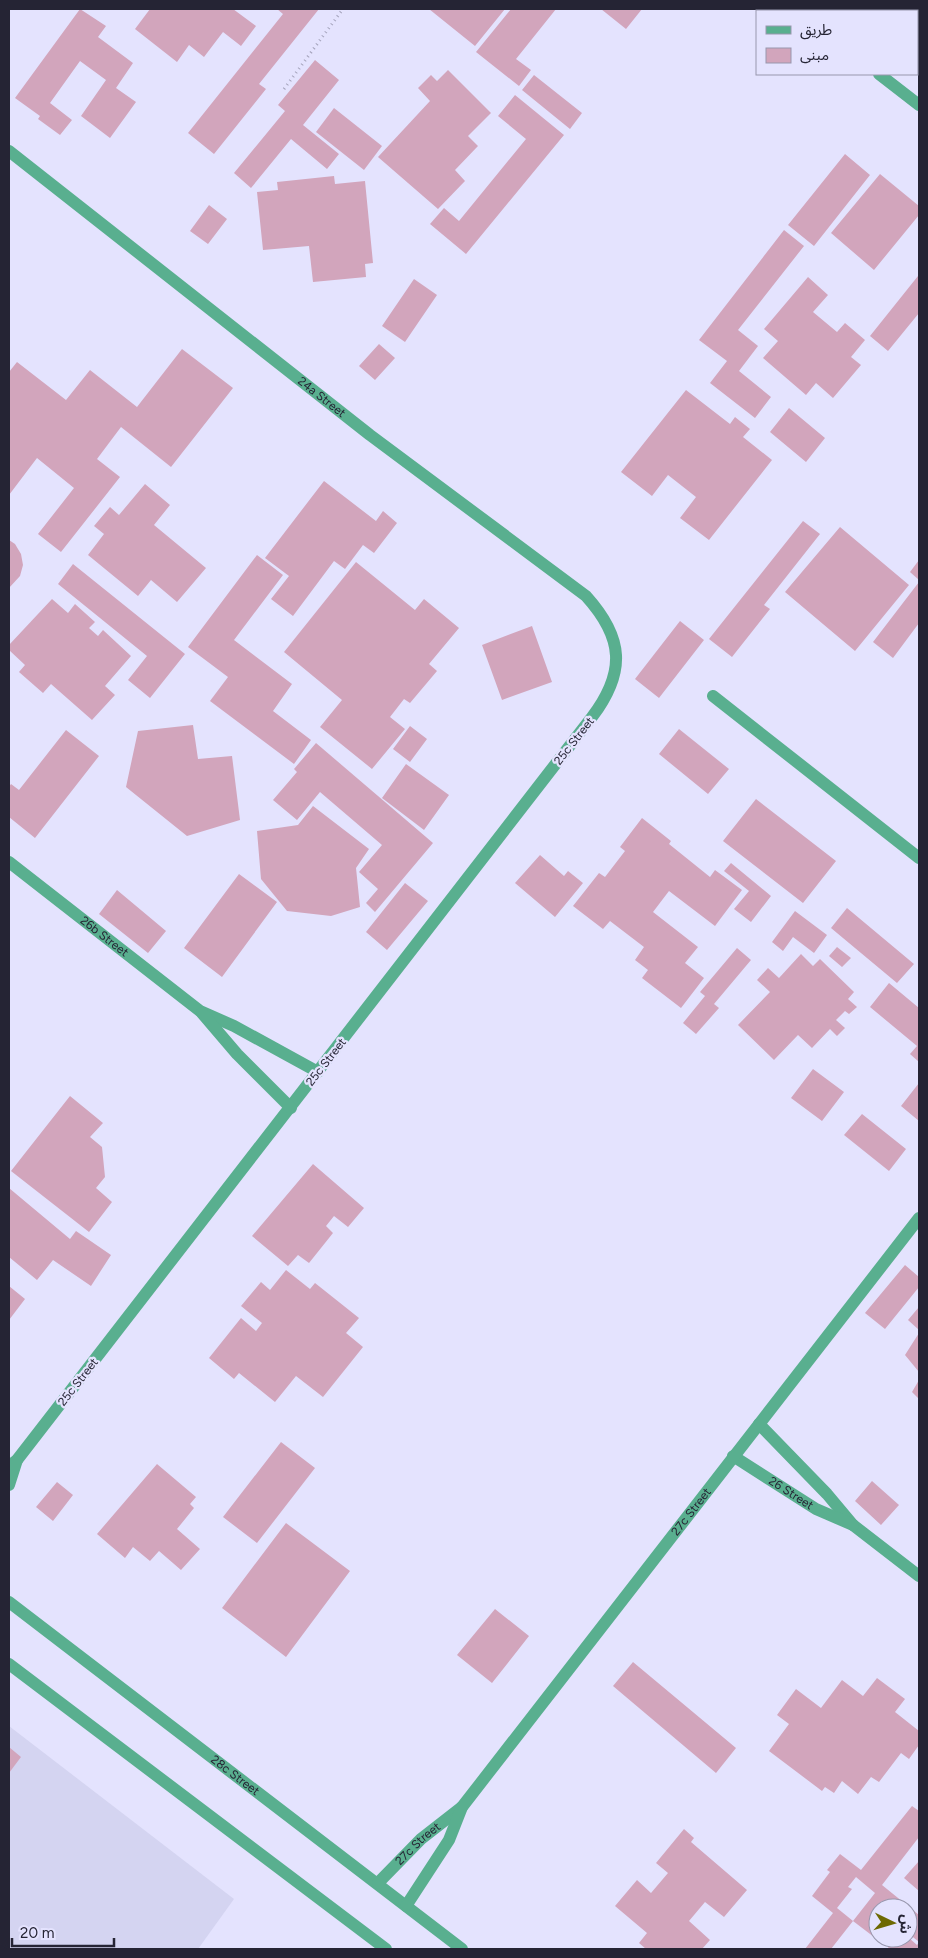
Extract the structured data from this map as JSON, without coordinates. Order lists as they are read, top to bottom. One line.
{"streets":{"street":["24a Street","25c Street","26b Street","26 Street","27c Street","28c Street"]},"crossings":[["24a Street","25c Street"],["25c Street","26b Street"],["26 Street","27c Street"],["27c Street","28c Street"]],"legend":["طريق","مبنى"],"scale_bar":"20 m","north":"right"}
